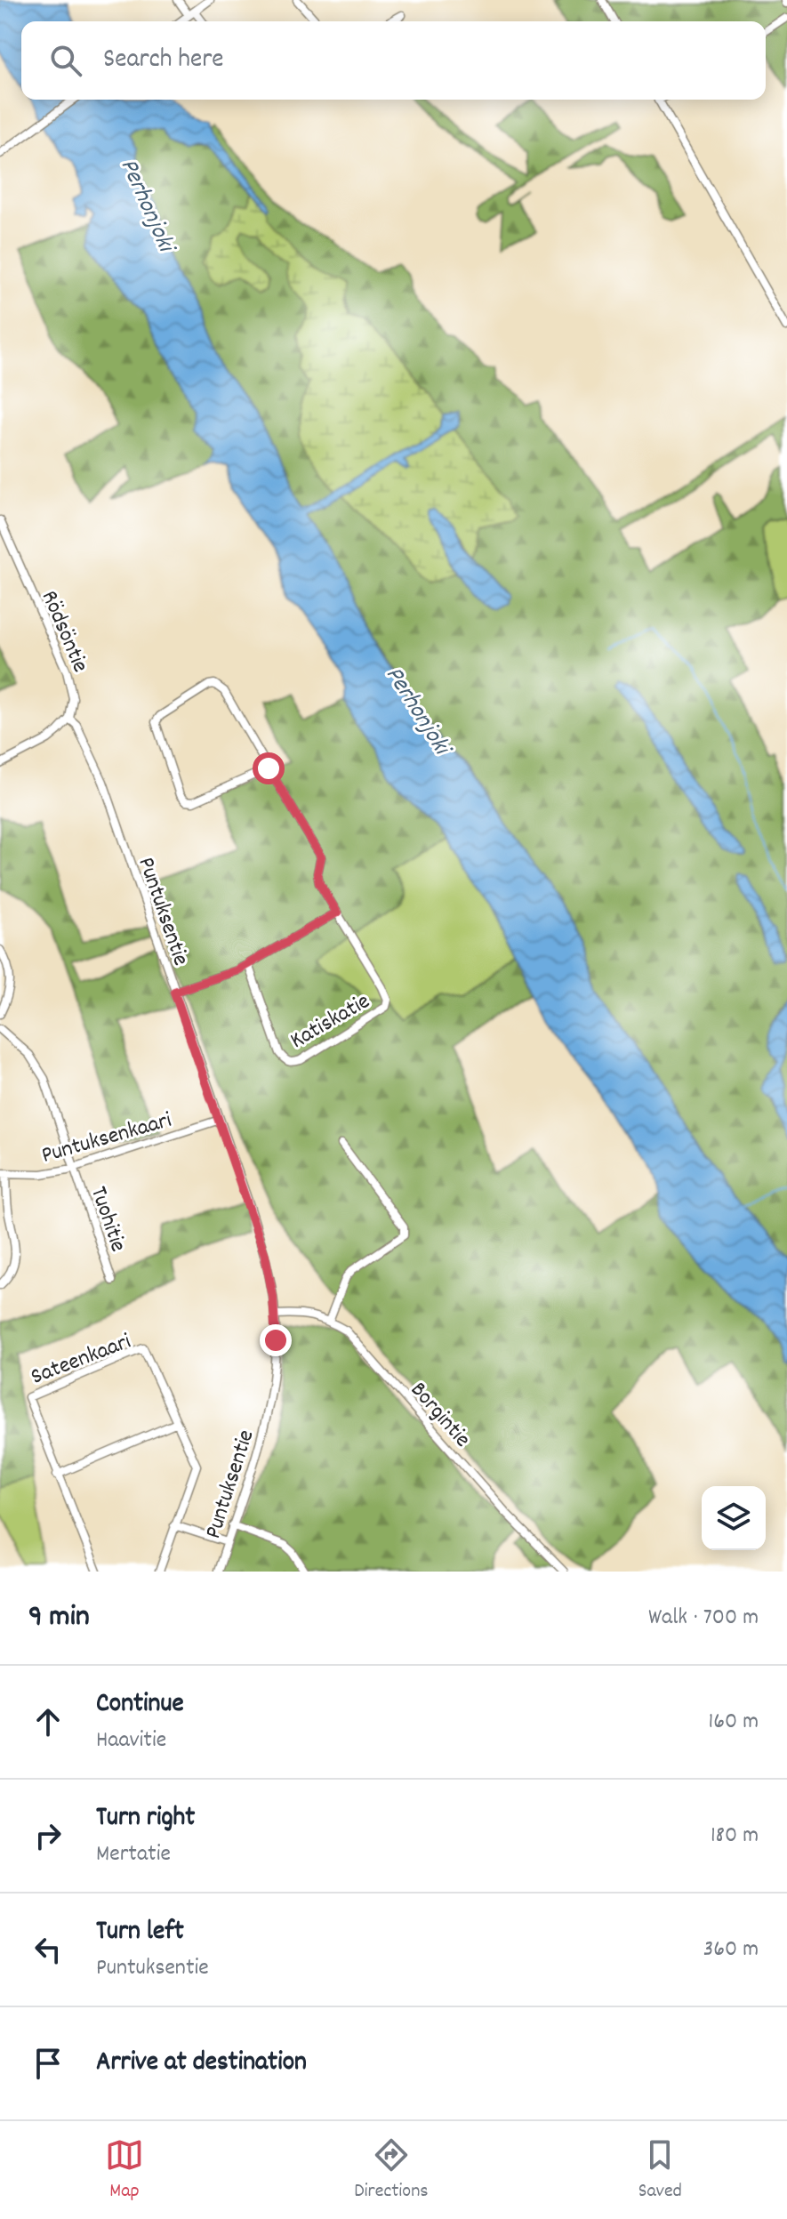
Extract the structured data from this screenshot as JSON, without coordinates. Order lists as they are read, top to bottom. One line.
{"streets":{"street":["Rödsöntie","Puntuksentie","Katiskatie","Puntuksenkaari","Tuohitie","Sateenkaari","Borgintie"]},"crossings":[["Rödsöntie","Puntuksentie"],["Puntuksentie","Puntuksenkaari"],["Puntuksentie","Borgintie"],["Puntuksenkaari","Tuohitie"]],"water":["Perhonjoki"],"page":{"search":"Search here","heading":["9 min","Walk · 700 m"],"list":[["Continue","Haavitie","160 m"],["Turn right","Mertatie","180 m"],["Turn left","Puntuksentie","360 m"],"Arrive at destination"],"nav":["Map","Directions","Saved"]}}
